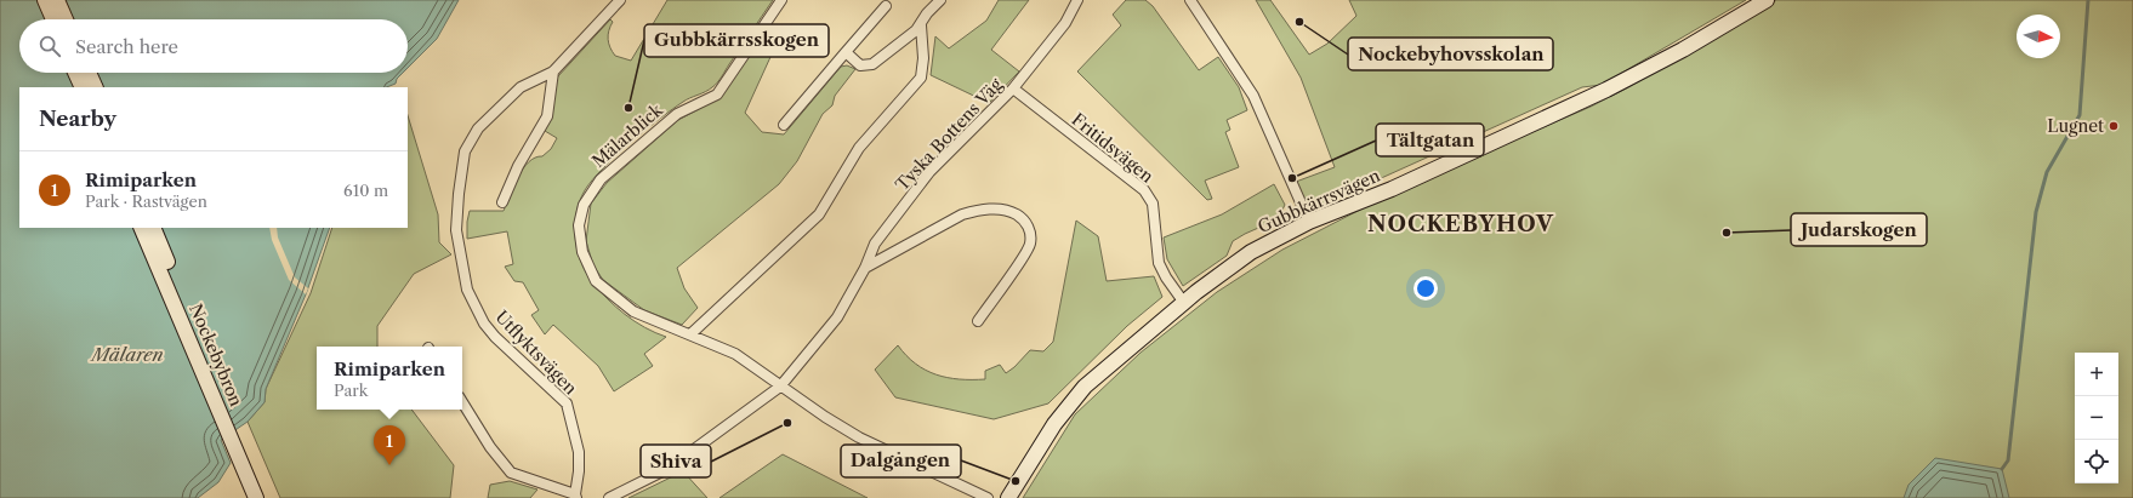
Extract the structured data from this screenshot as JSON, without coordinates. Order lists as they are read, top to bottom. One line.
{"streets":{"street":["Tyska Bottens Väg","Mälarblick","Fritidsvägen","Gubbkärrsvägen","Utflyktsvägen","Nockebybron"]},"crossings":[["Tyska Bottens Väg","Mälarblick"],["Tyska Bottens Väg","Fritidsvägen"],["Fritidsvägen","Gubbkärrsvägen"]],"districts":["NOCKEBYHOV"],"water":["Mälaren"],"places":["Nockebyhovsskolan","Gubbkärrsskogen","Lugnet","Tältgatan","Judarskogen","Shiva","Dalgången"],"north":"right","page":{"search":"Search here","heading":"Nearby","list":[{"mark":"1","name":"Rimiparken","note":"Park · Rastvägen","value":"610 m"}],"popup":["Rimiparken","Park"],"map_buttons":["+","−"],"pins":"1"}}
